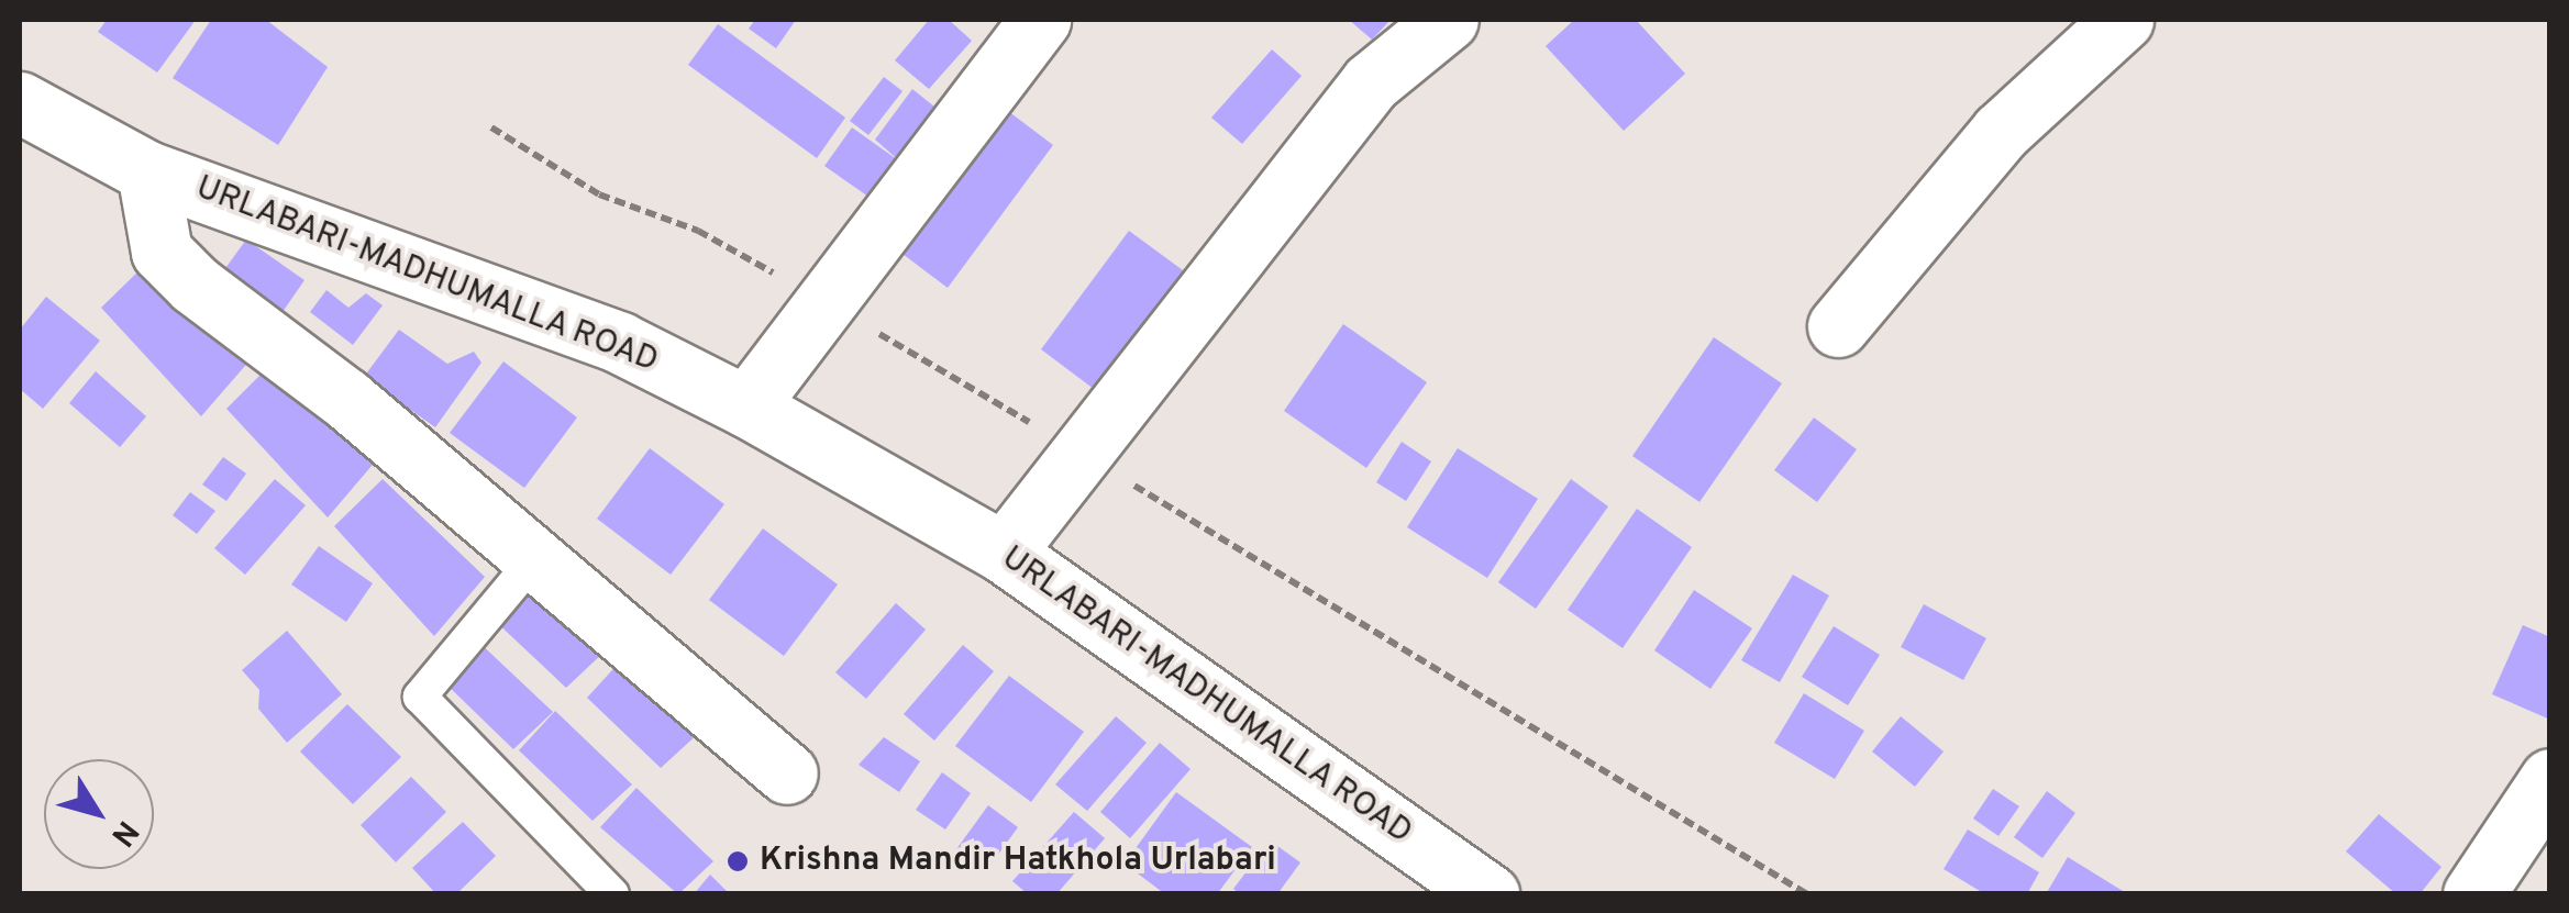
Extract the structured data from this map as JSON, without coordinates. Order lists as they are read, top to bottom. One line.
{"streets":{"street":["URLABARI-MADHUMALLA ROAD"]},"places":["Krishna Mandir Hatkhola Urlabari"],"north":"bottom right"}
